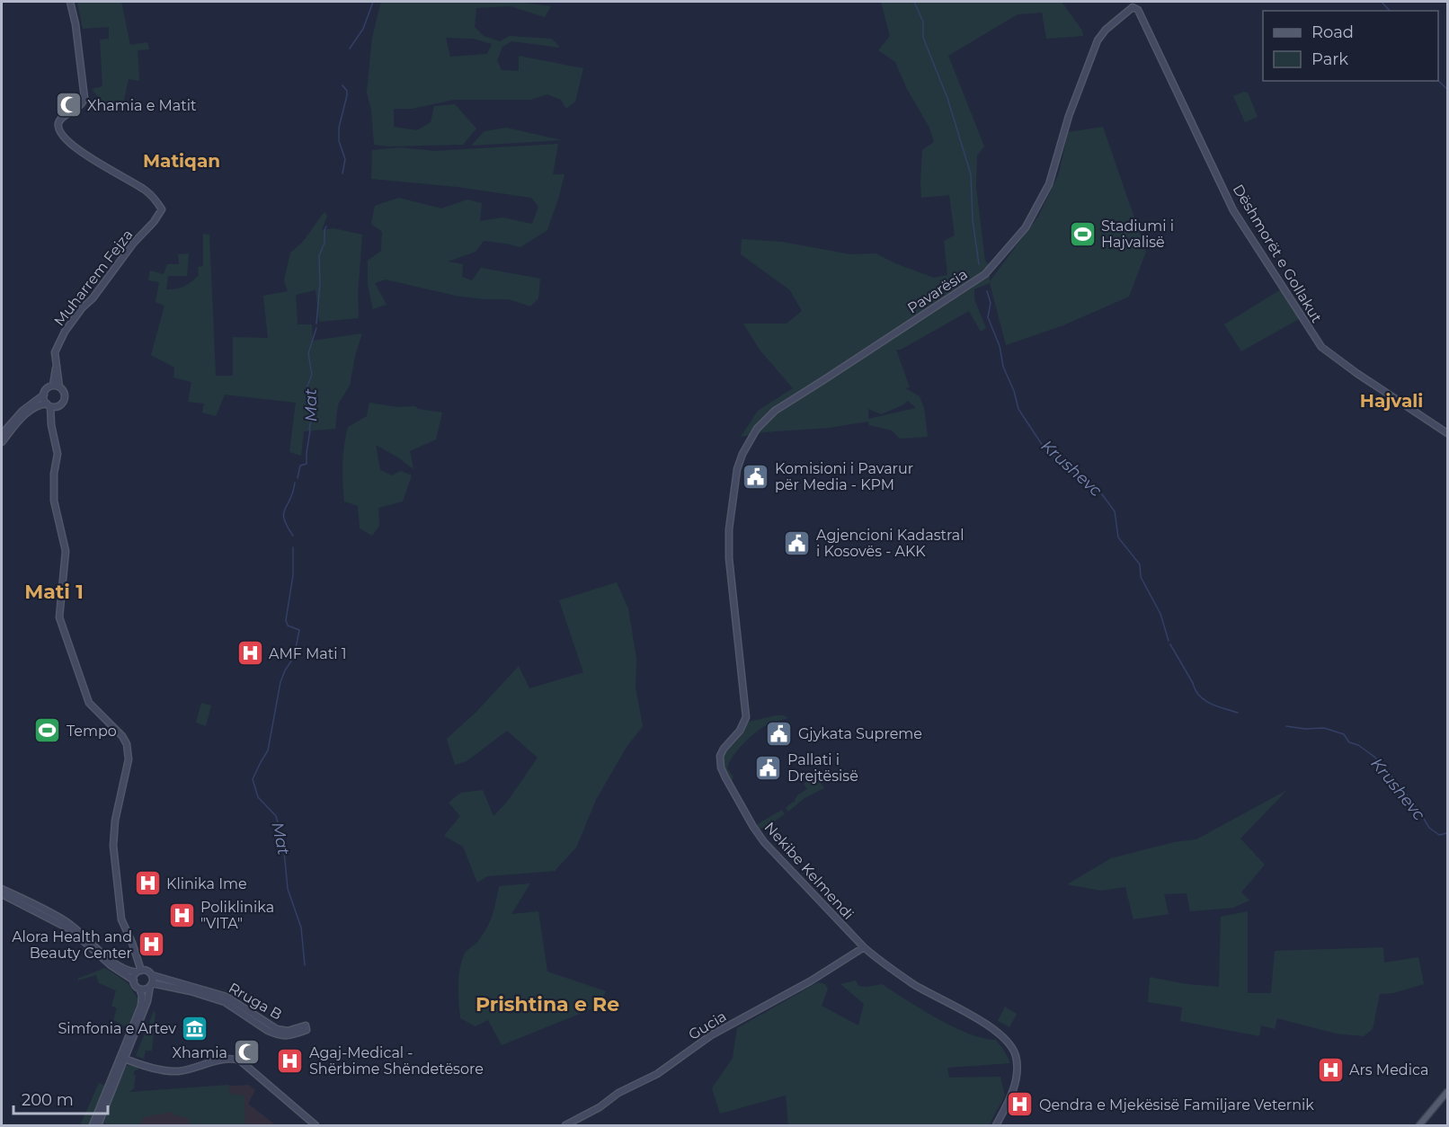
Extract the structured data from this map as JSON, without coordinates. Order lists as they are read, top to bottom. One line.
{"streets":{"street":["Dëshmorët e Gollakut","Muharrem Fejza","Pavarësia","Nekibe Kelmendi","Rruga B","Gucia"]},"crossings":[["Dëshmorët e Gollakut","Pavarësia"],["Pavarësia","Nekibe Kelmendi"],["Nekibe Kelmendi","Gucia"]],"districts":["Matiqan","Hajvali","Mati 1","Prishtina e Re"],"water":["Mat","Krushevc"],"places":{"mosque":["Xhamia e Matit","Xhamia"],"sports":["Stadiumi i Hajvalisë","Tempo"],"public building":["Komisioni i Pavarur për Media - KPM","Agjencioni Kadastral i Kosovës - AKK","Gjykata Supreme","Pallati i Drejtësisë"],"hospital":["AMF Mati 1","Klinika Ime","Poliklinika \"VITA\"","Alora Health and Beauty Center","Agaj-Medical - Shërbime Shëndetësore","Ars Medica","Qendra e Mjekësisë Familjare Veternik"],"museum":["Simfonia e Artev"]},"legend":["Road","Park"],"scale_bar":"200 m"}
